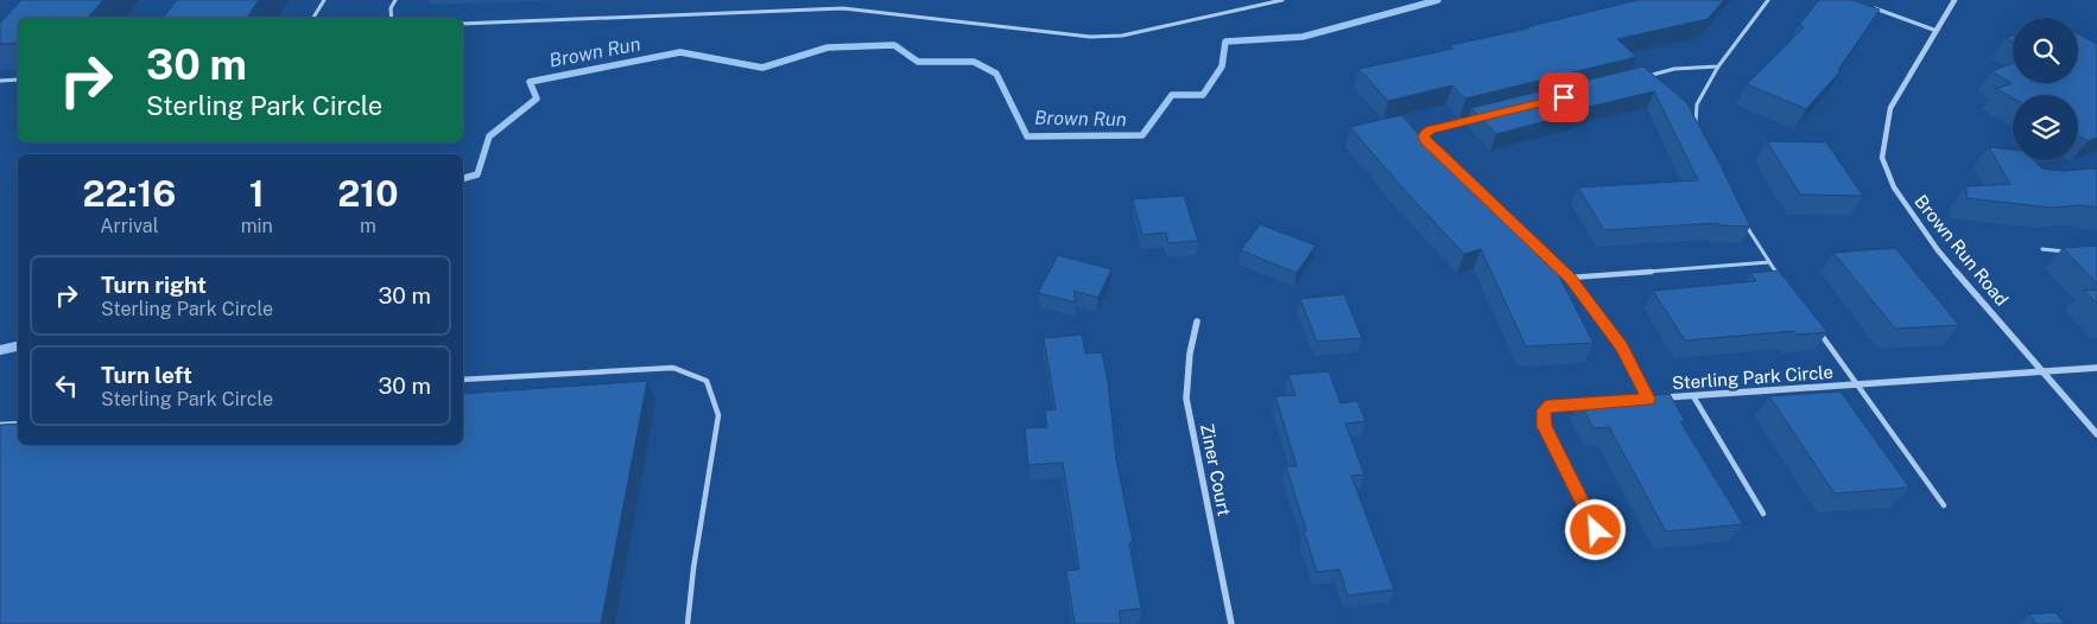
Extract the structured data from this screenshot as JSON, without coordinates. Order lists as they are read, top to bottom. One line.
{"streets":{"street":["Brown Run Road","Sterling Park Circle","Ziner Court"]},"crossings":[["Brown Run Road","Sterling Park Circle"]],"water":["Brown Run"],"page":{"turn":["30 m","Sterling Park Circle"],"eta":["22:16","Arrival","1","min","210","m"],"list":[{"name":"Turn right","note":"Sterling Park Circle","value":"30 m"},{"name":"Turn left","note":"Sterling Park Circle","value":"30 m"}]}}
